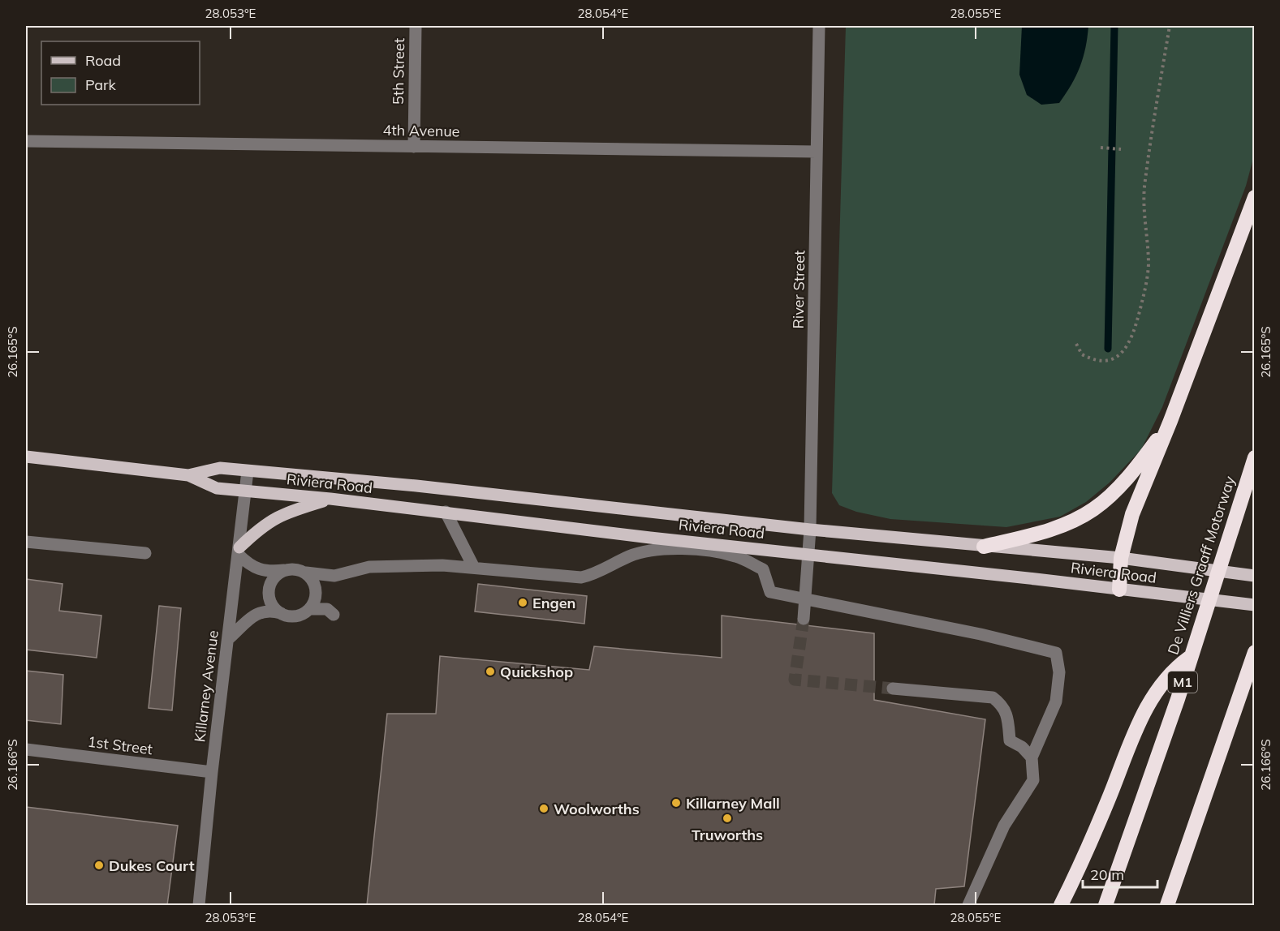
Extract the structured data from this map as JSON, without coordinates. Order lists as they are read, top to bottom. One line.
{"streets":{"highway":["De Villiers Graaff Motorway","M1"],"main road":["Riviera Road"],"street":["5th Street","4th Avenue","River Street","Killarney Avenue","1st Street"]},"crossings":[["5th Street","4th Avenue"],["4th Avenue","River Street"],["River Street","Riviera Road"],["Riviera Road","Killarney Avenue"],["Killarney Avenue","1st Street"]],"places":["Engen","Quickshop","Killarney Mall","Woolworths","Truworths","Dukes Court"],"legend":["Road","Park"],"scale_bar":"20 m","coordinates":["28.053°E","28.054°E","28.055°E","26.165°S","26.166°S"]}
